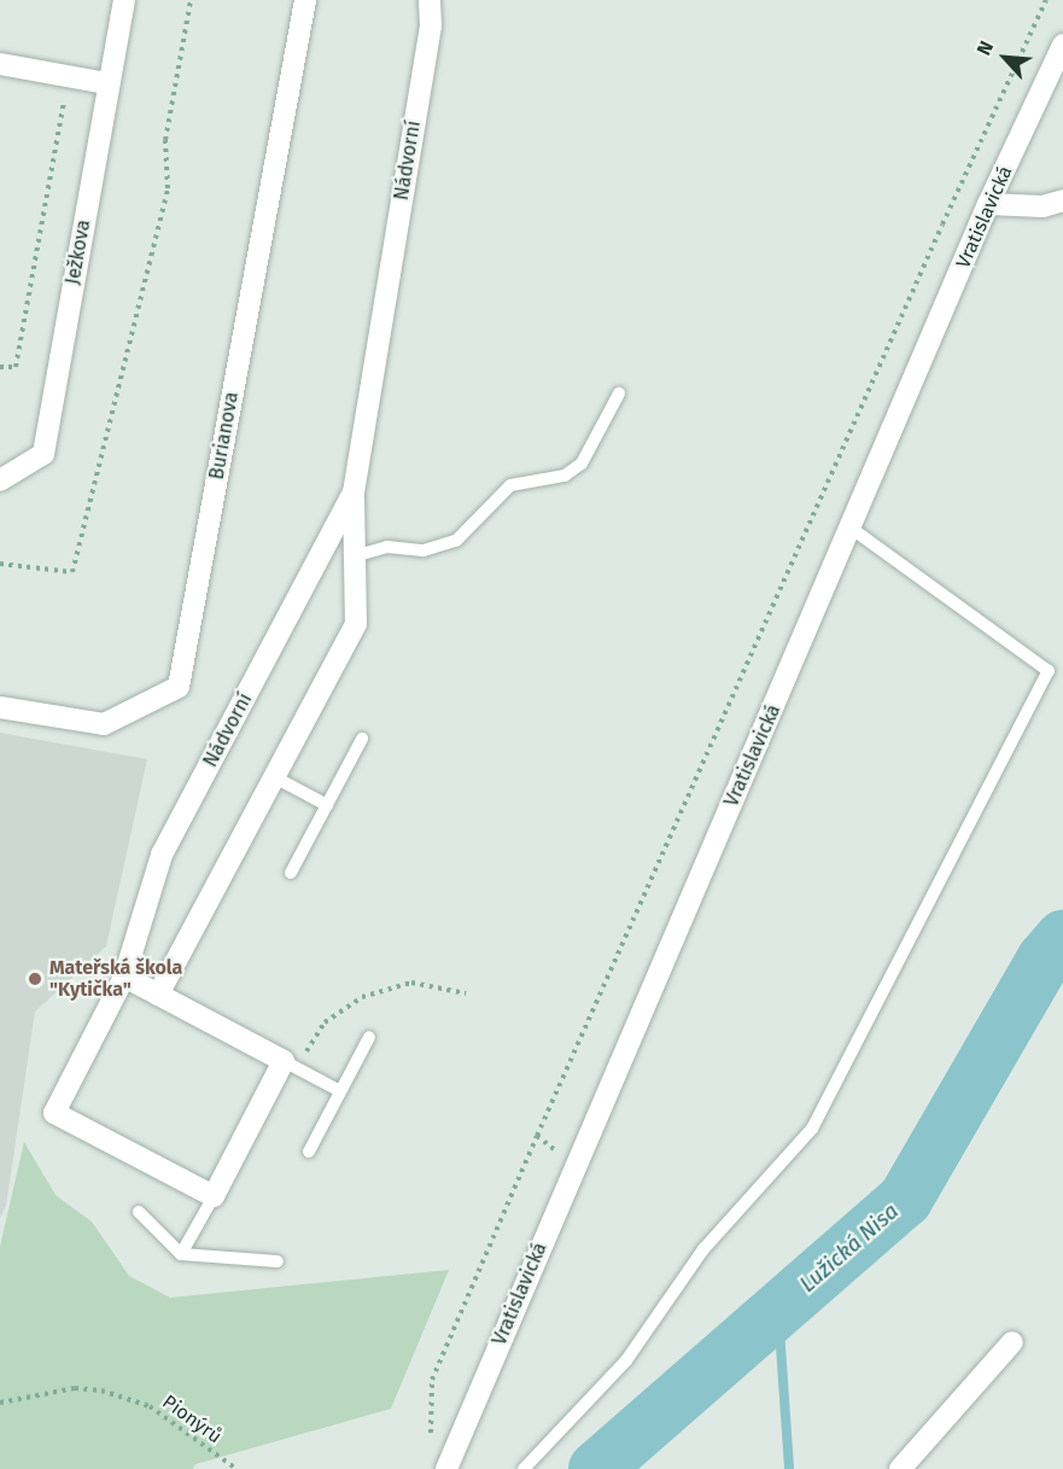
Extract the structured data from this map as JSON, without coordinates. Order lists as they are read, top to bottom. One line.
{"streets":{"street":["Nádvorní","Vratislavická","Ježkova","Burianova"],"path":["Pionýrů"]},"water":["Lužická Nisa"],"places":["Mateřská škola \"Kytička\""],"north":"top left"}
